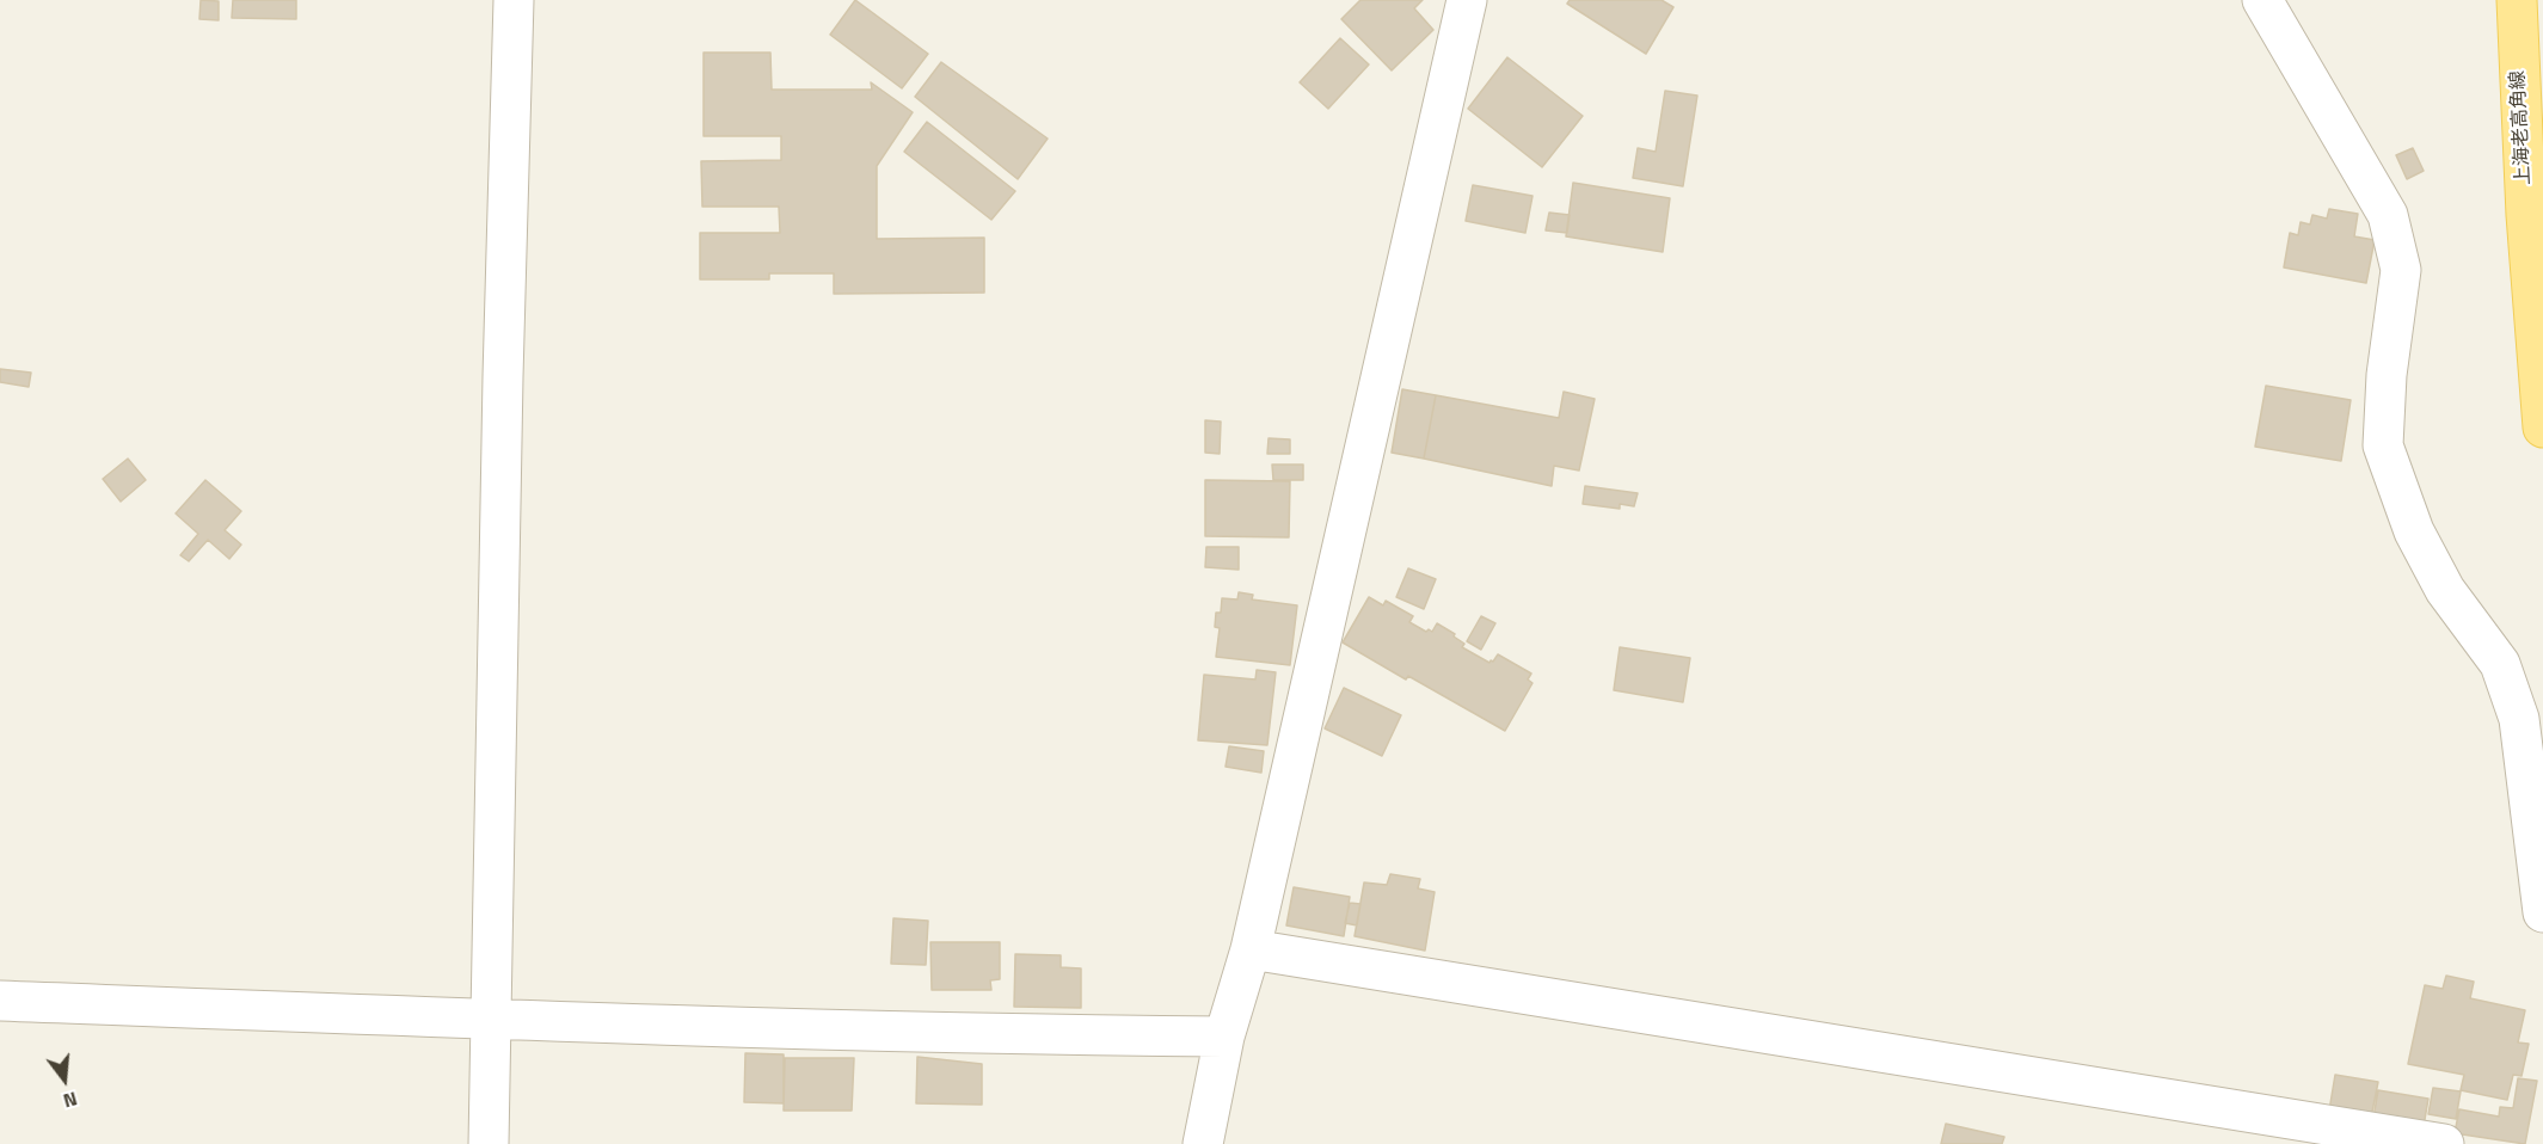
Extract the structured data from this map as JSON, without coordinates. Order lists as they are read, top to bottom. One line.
{"streets":{"main road":["上海老高角線"]},"north":"bottom"}
